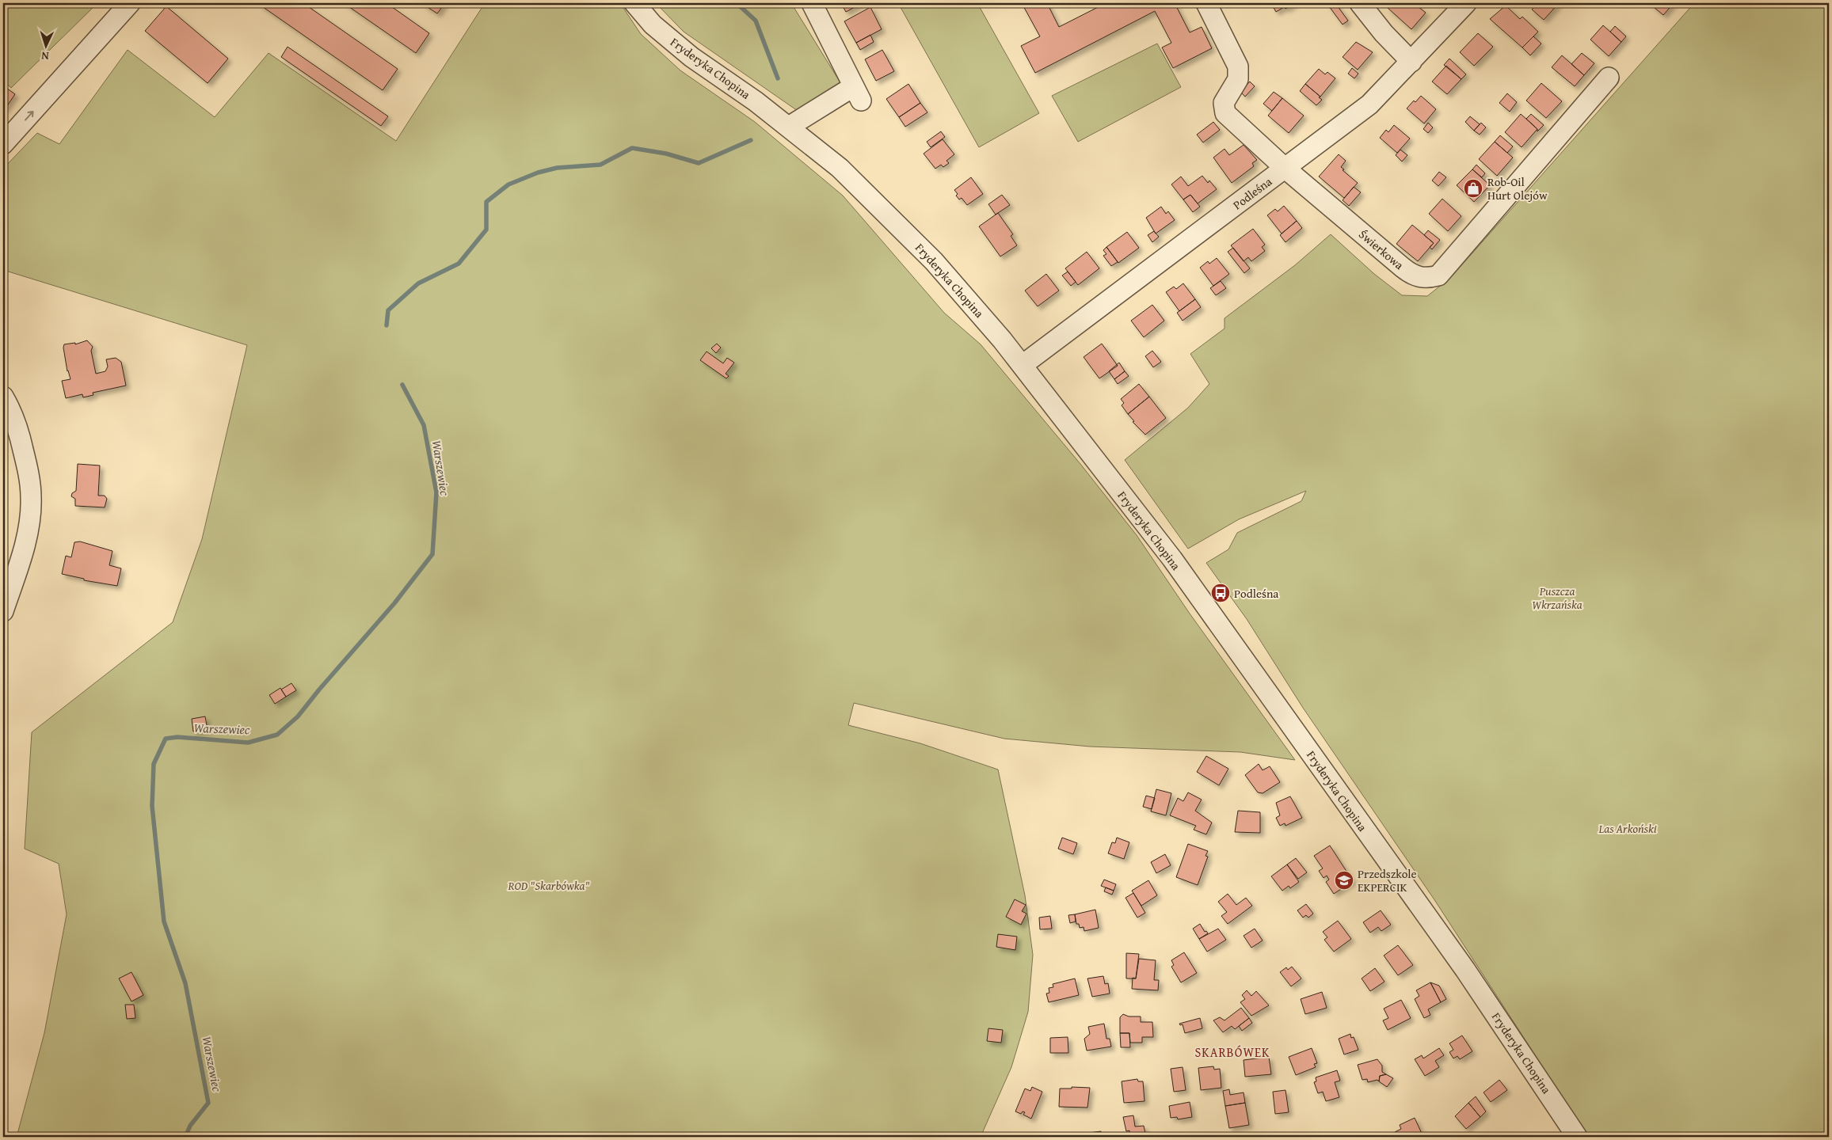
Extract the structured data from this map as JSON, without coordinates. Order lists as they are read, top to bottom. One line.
{"streets":{"street":["Fryderyka Chopina","Podleśna","Świerkowa"]},"crossings":[["Fryderyka Chopina","Podleśna"],["Podleśna","Świerkowa"]],"districts":["SKARBÓWEK"],"water":["Warszewiec"],"parks":["Puszcza Wkrzańska","Las Arkoński","ROD \"Skarbówka\""],"places":{"shop":["Rob-Oil Hurt Olejów"],"bus stop":["Podleśna"],"school or university":["Przedszkole EKPERCIK"]},"north":"bottom"}
